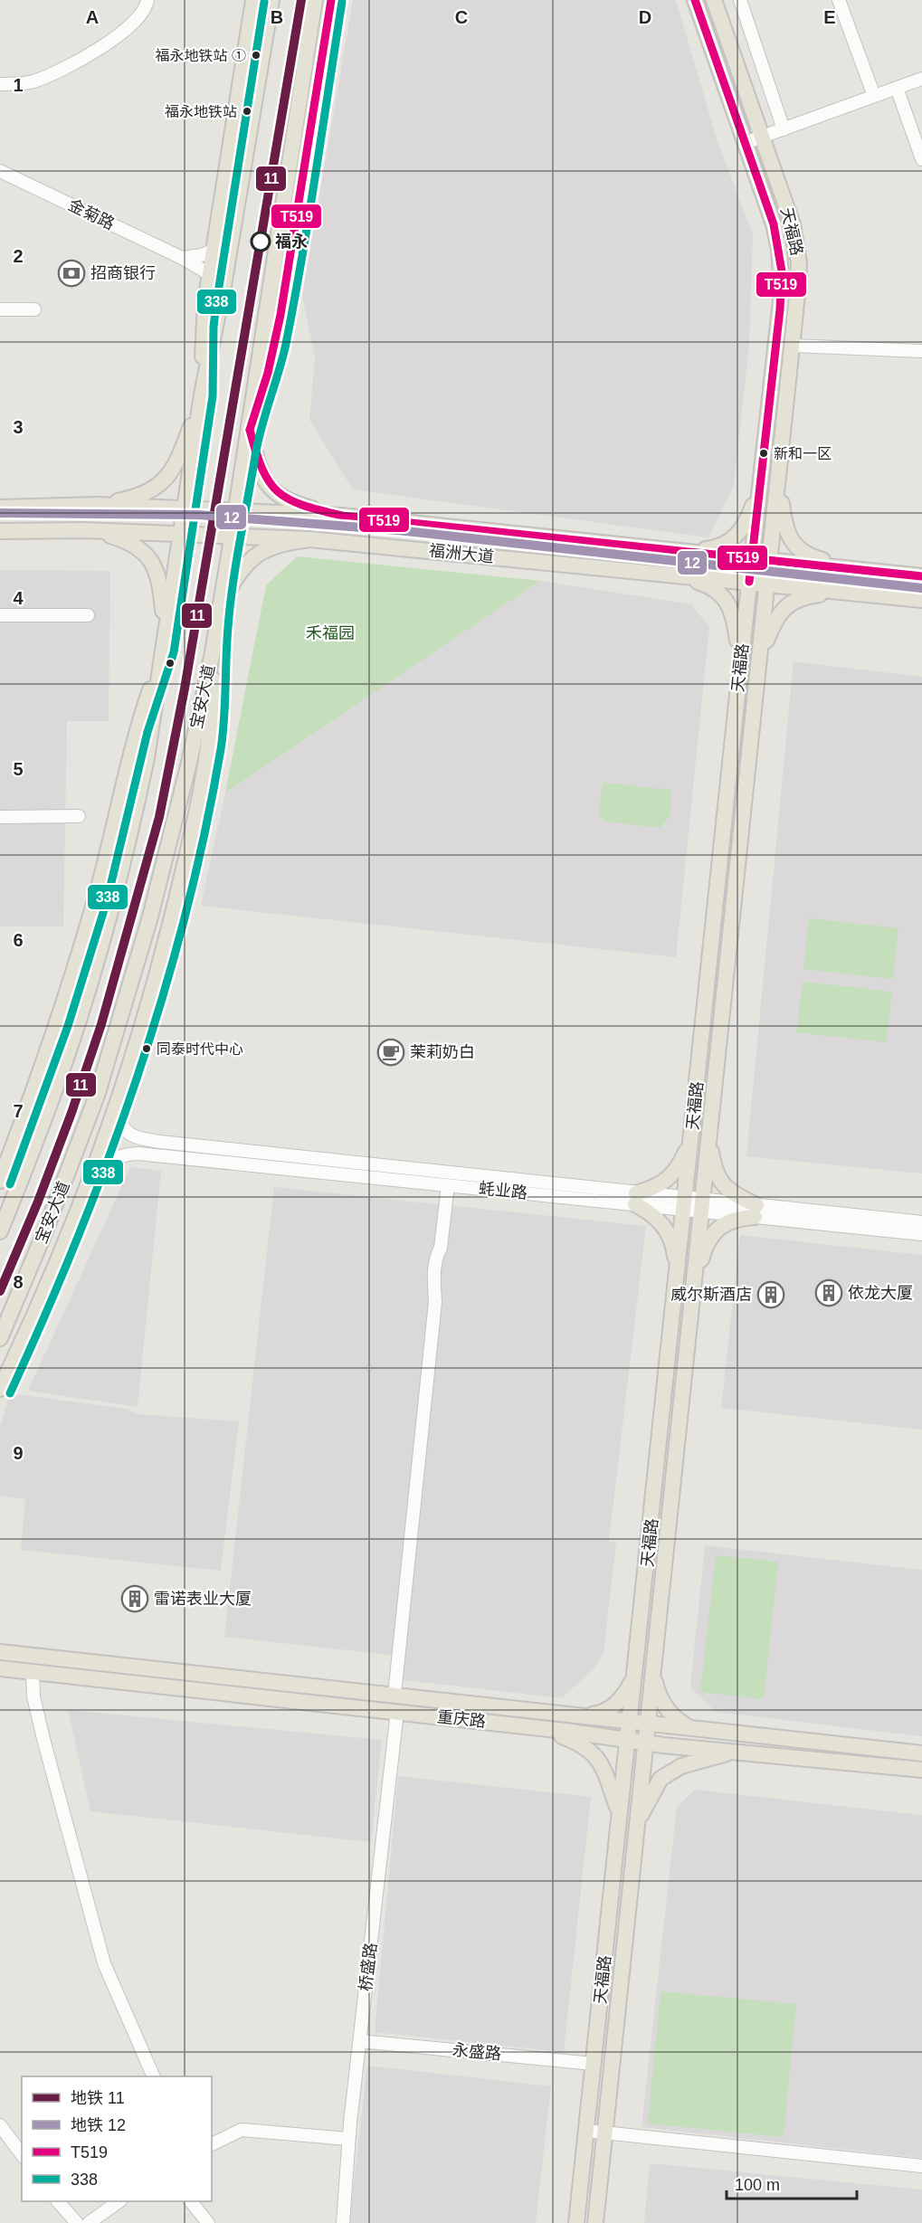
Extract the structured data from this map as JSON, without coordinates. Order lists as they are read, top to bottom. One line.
{"streets":{"main road":["天福路","福洲大道","宝安大道","重庆路"],"street":["金菊路","蚝业路","桥盛路","永盛路"]},"crossings":[["天福路","福洲大道"],["天福路","蚝业路"],["天福路","重庆路"],["天福路","永盛路"],["福洲大道","宝安大道"],["重庆路","桥盛路"],["桥盛路","永盛路"]],"parks":["禾福园"],"places":{"other":["福永地铁站 ①","福永地铁站","福永","新和一区","同泰时代中心"],"bank":["招商银行"],"cafe":["茉莉奶白"],"building":["依龙大厦","威尔斯酒店","雷诺表业大厦"]},"lines":["metro line 11","transit line T519","transit line 338","metro line 12"],"legend":["地铁 11","地铁 12","T519","338"],"scale_bar":"100 m","grid":{"columns":["A","B","C","D","E"],"rows":["1","2","3","4","5","6","7","8","9"]}}
